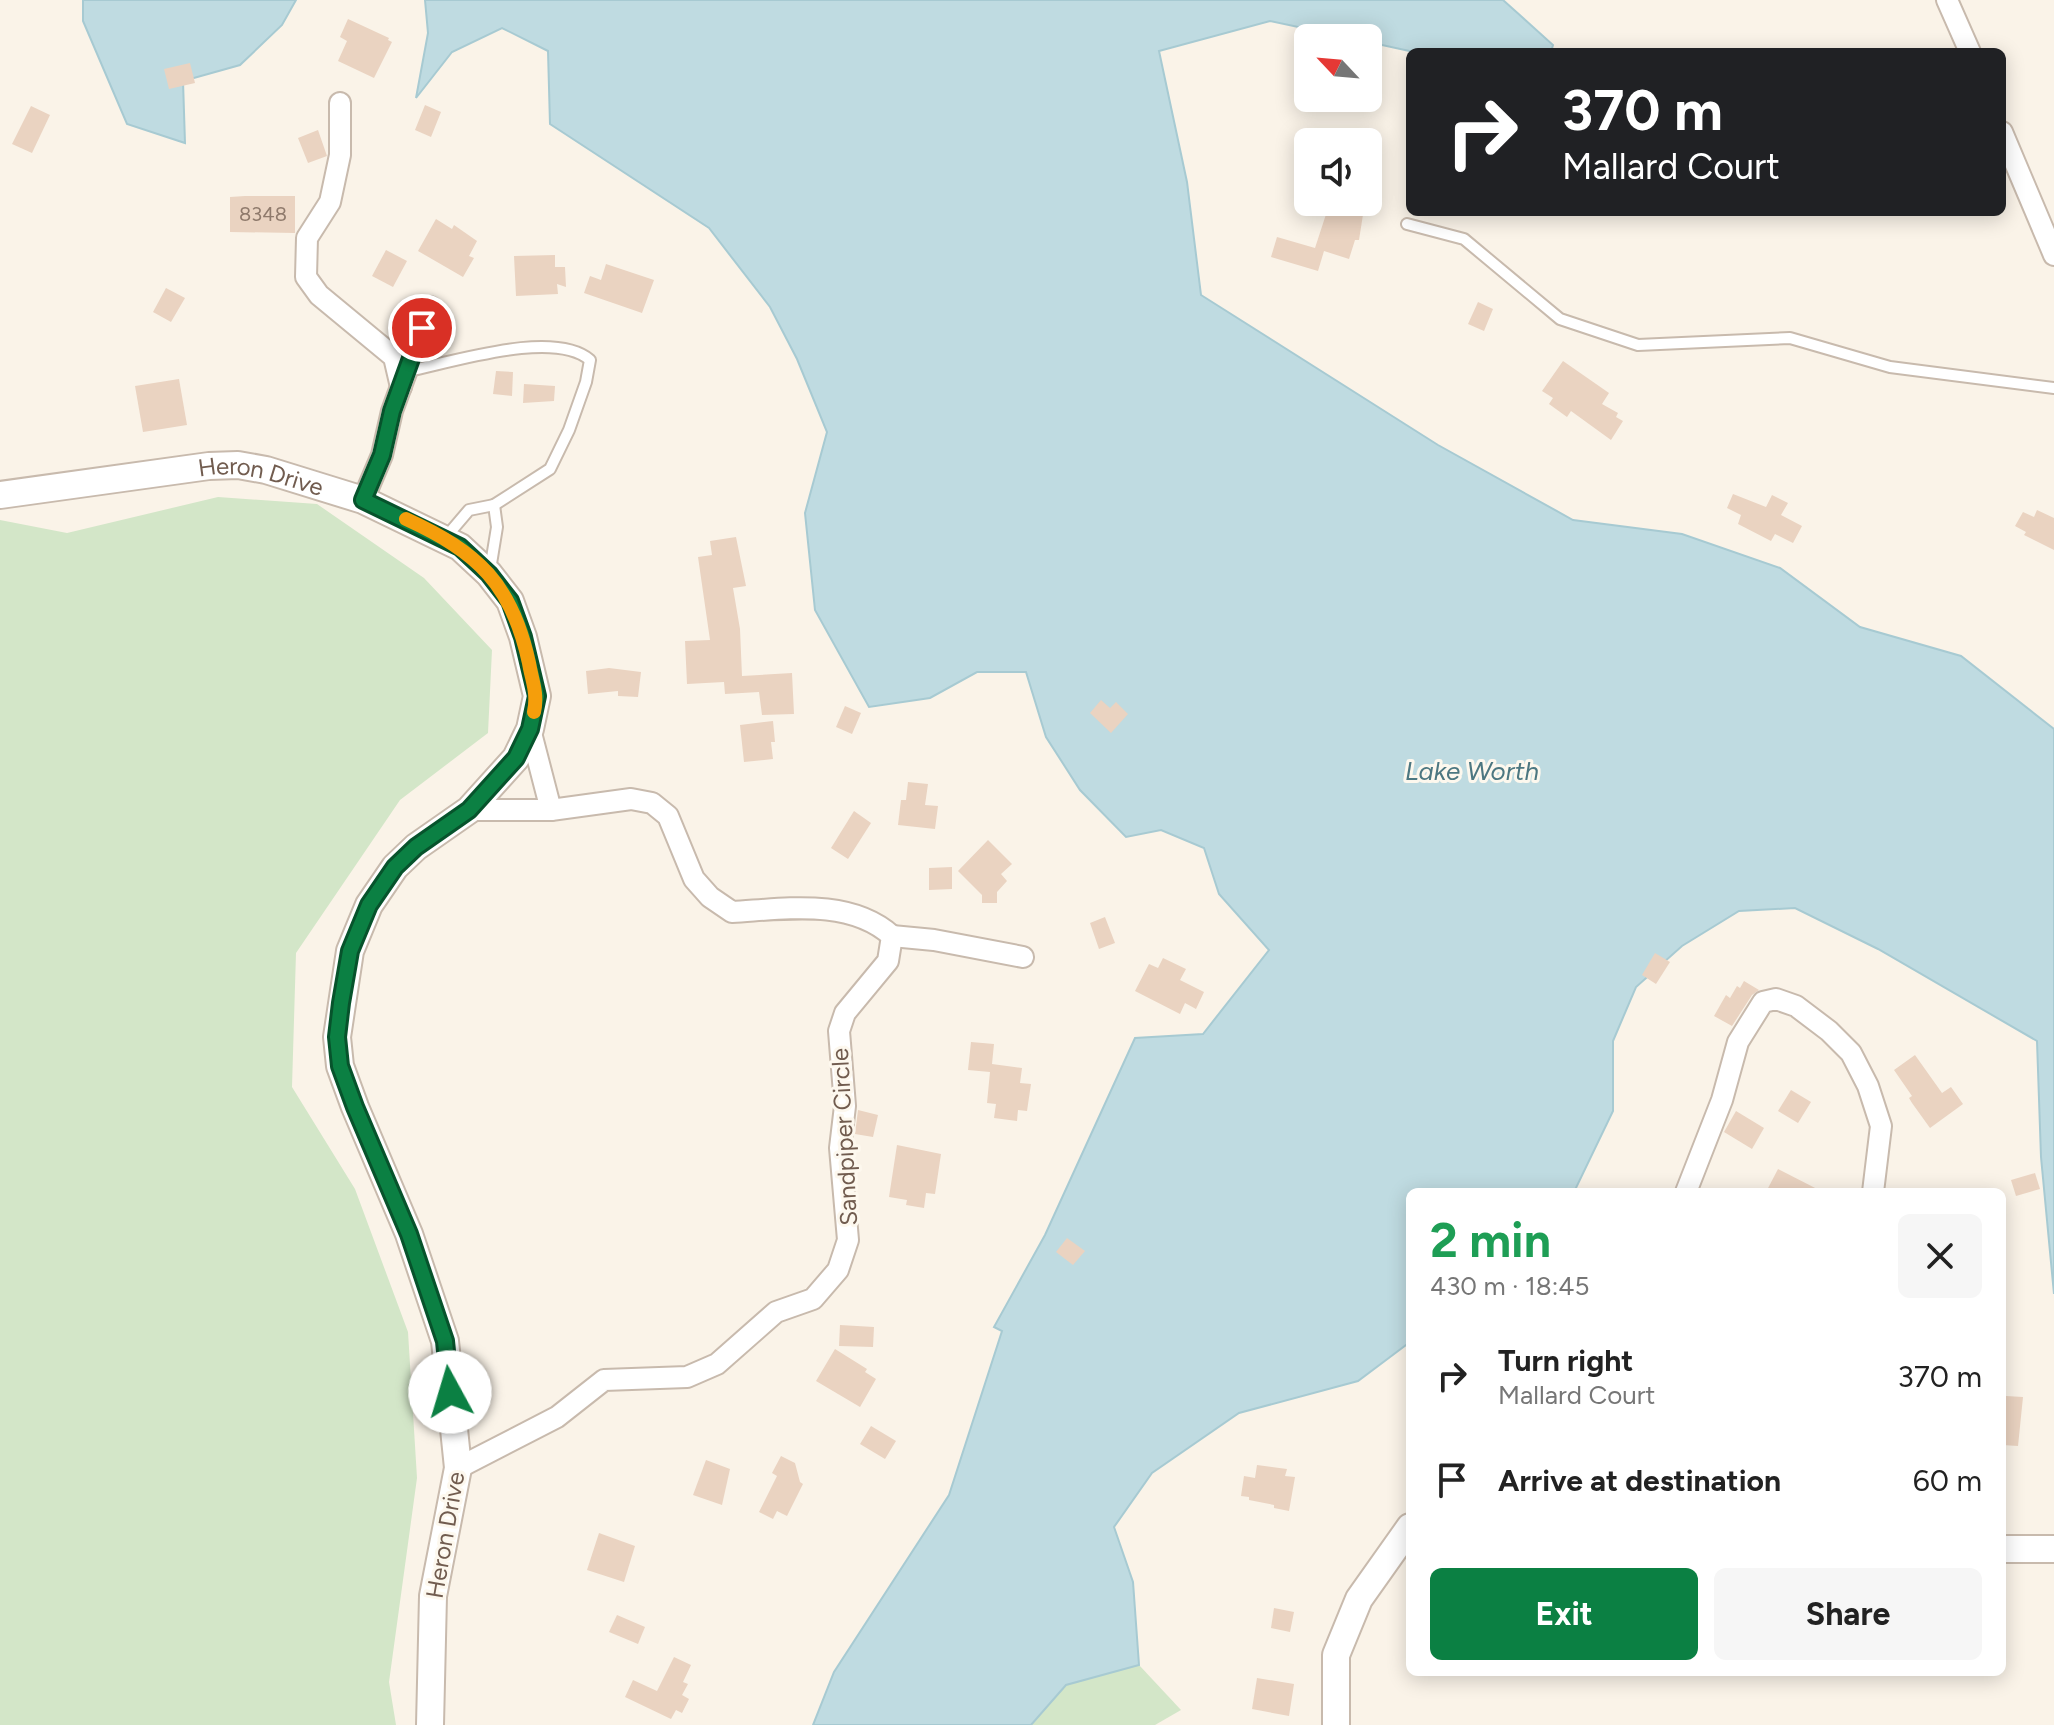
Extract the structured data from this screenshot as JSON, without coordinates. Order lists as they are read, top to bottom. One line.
{"streets":{"street":["Heron Drive","Sandpiper Circle"]},"crossings":[["Heron Drive","Sandpiper Circle"]],"water":["Lake Worth"],"house_numbers":["8348"],"north":"top left","page":{"turn":["370 m","Mallard Court"],"heading":["2 min","430 m · 18:45"],"list":[{"name":"Turn right","note":"Mallard Court","value":"370 m"},{"name":"Arrive at destination","value":"60 m"}],"buttons":["Exit","Share"]}}
